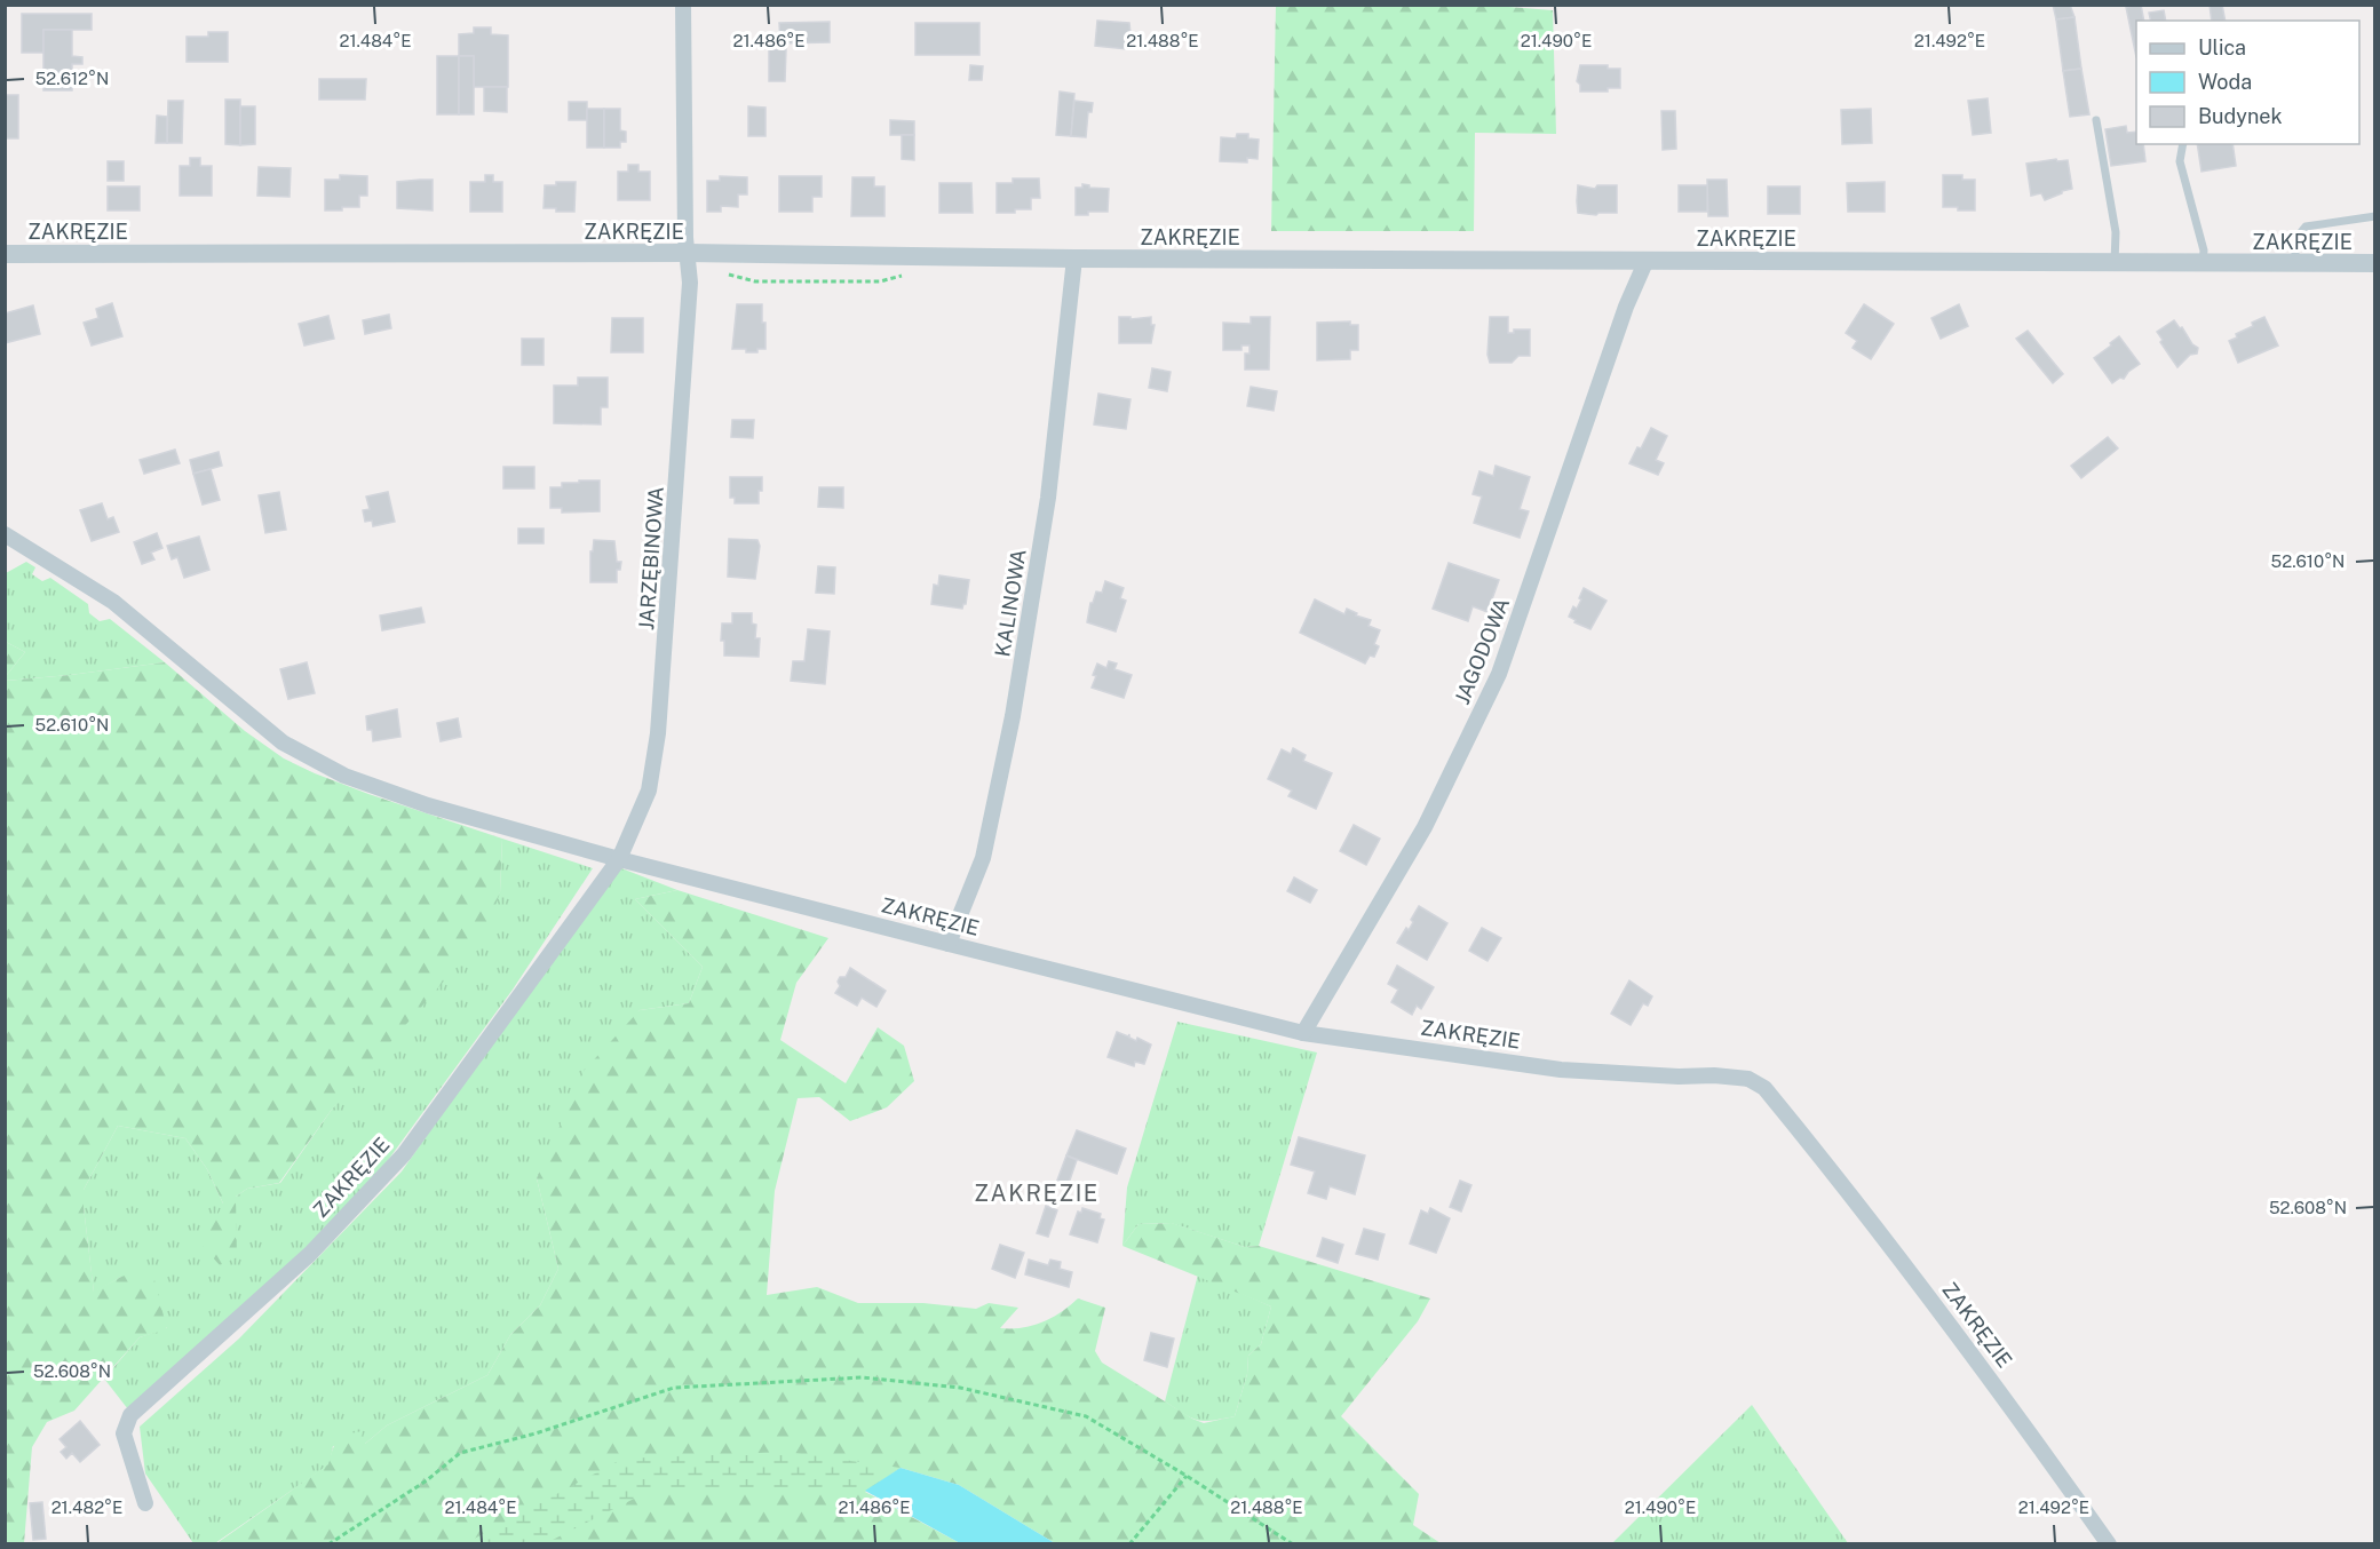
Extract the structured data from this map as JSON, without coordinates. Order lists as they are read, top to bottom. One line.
{"streets":{"street":["ZAKRĘZIE","JARZĘBINOWA","KALINOWA","JAGODOWA"]},"crossings":[["ZAKRĘZIE","JARZĘBINOWA"],["ZAKRĘZIE","KALINOWA"],["ZAKRĘZIE","JAGODOWA"]],"districts":["ZAKRĘZIE"],"legend":["Ulica","Woda","Budynek"],"coordinates":["21.484°E","21.486°E","21.488°E","21.490°E","21.492°E","52.612°N","52.610°N","52.608°N","21.482°E"]}
